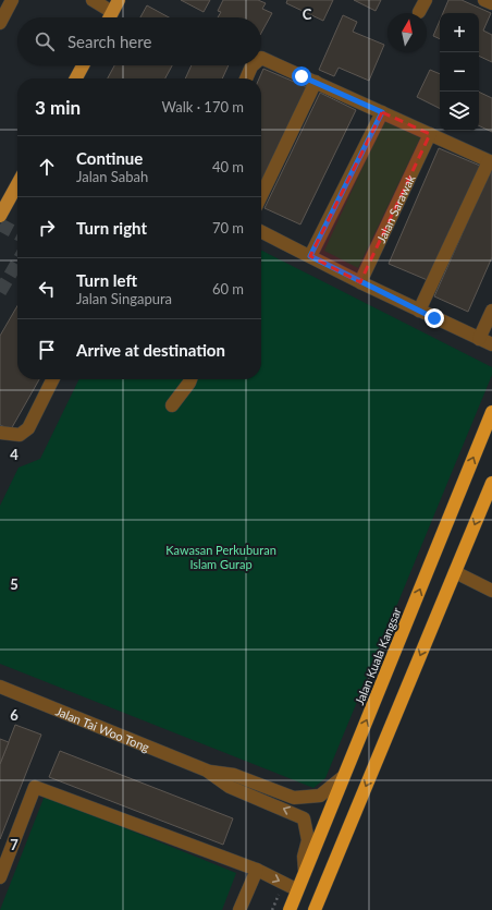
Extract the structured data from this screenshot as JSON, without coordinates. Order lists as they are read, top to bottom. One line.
{"streets":{"highway":["Jalan Kuala Kangsar"],"street":["Jalan Sarawak","Jalan Tai Woo Tong"]},"crossings":[["Jalan Kuala Kangsar","Jalan Tai Woo Tong"]],"parks":["Kawasan Perkuburan Islam Gurap"],"north":"top","page":{"map_buttons":["+","−"],"search":"Search here","heading":["3 min","Walk · 170 m"],"list":[["Continue","Jalan Sabah","40 m"],["Turn right","70 m"],["Turn left","Jalan Singapura","60 m"],"Arrive at destination"]},"grid":{"columns":["C"],"rows":["4","5","6","7"]}}
